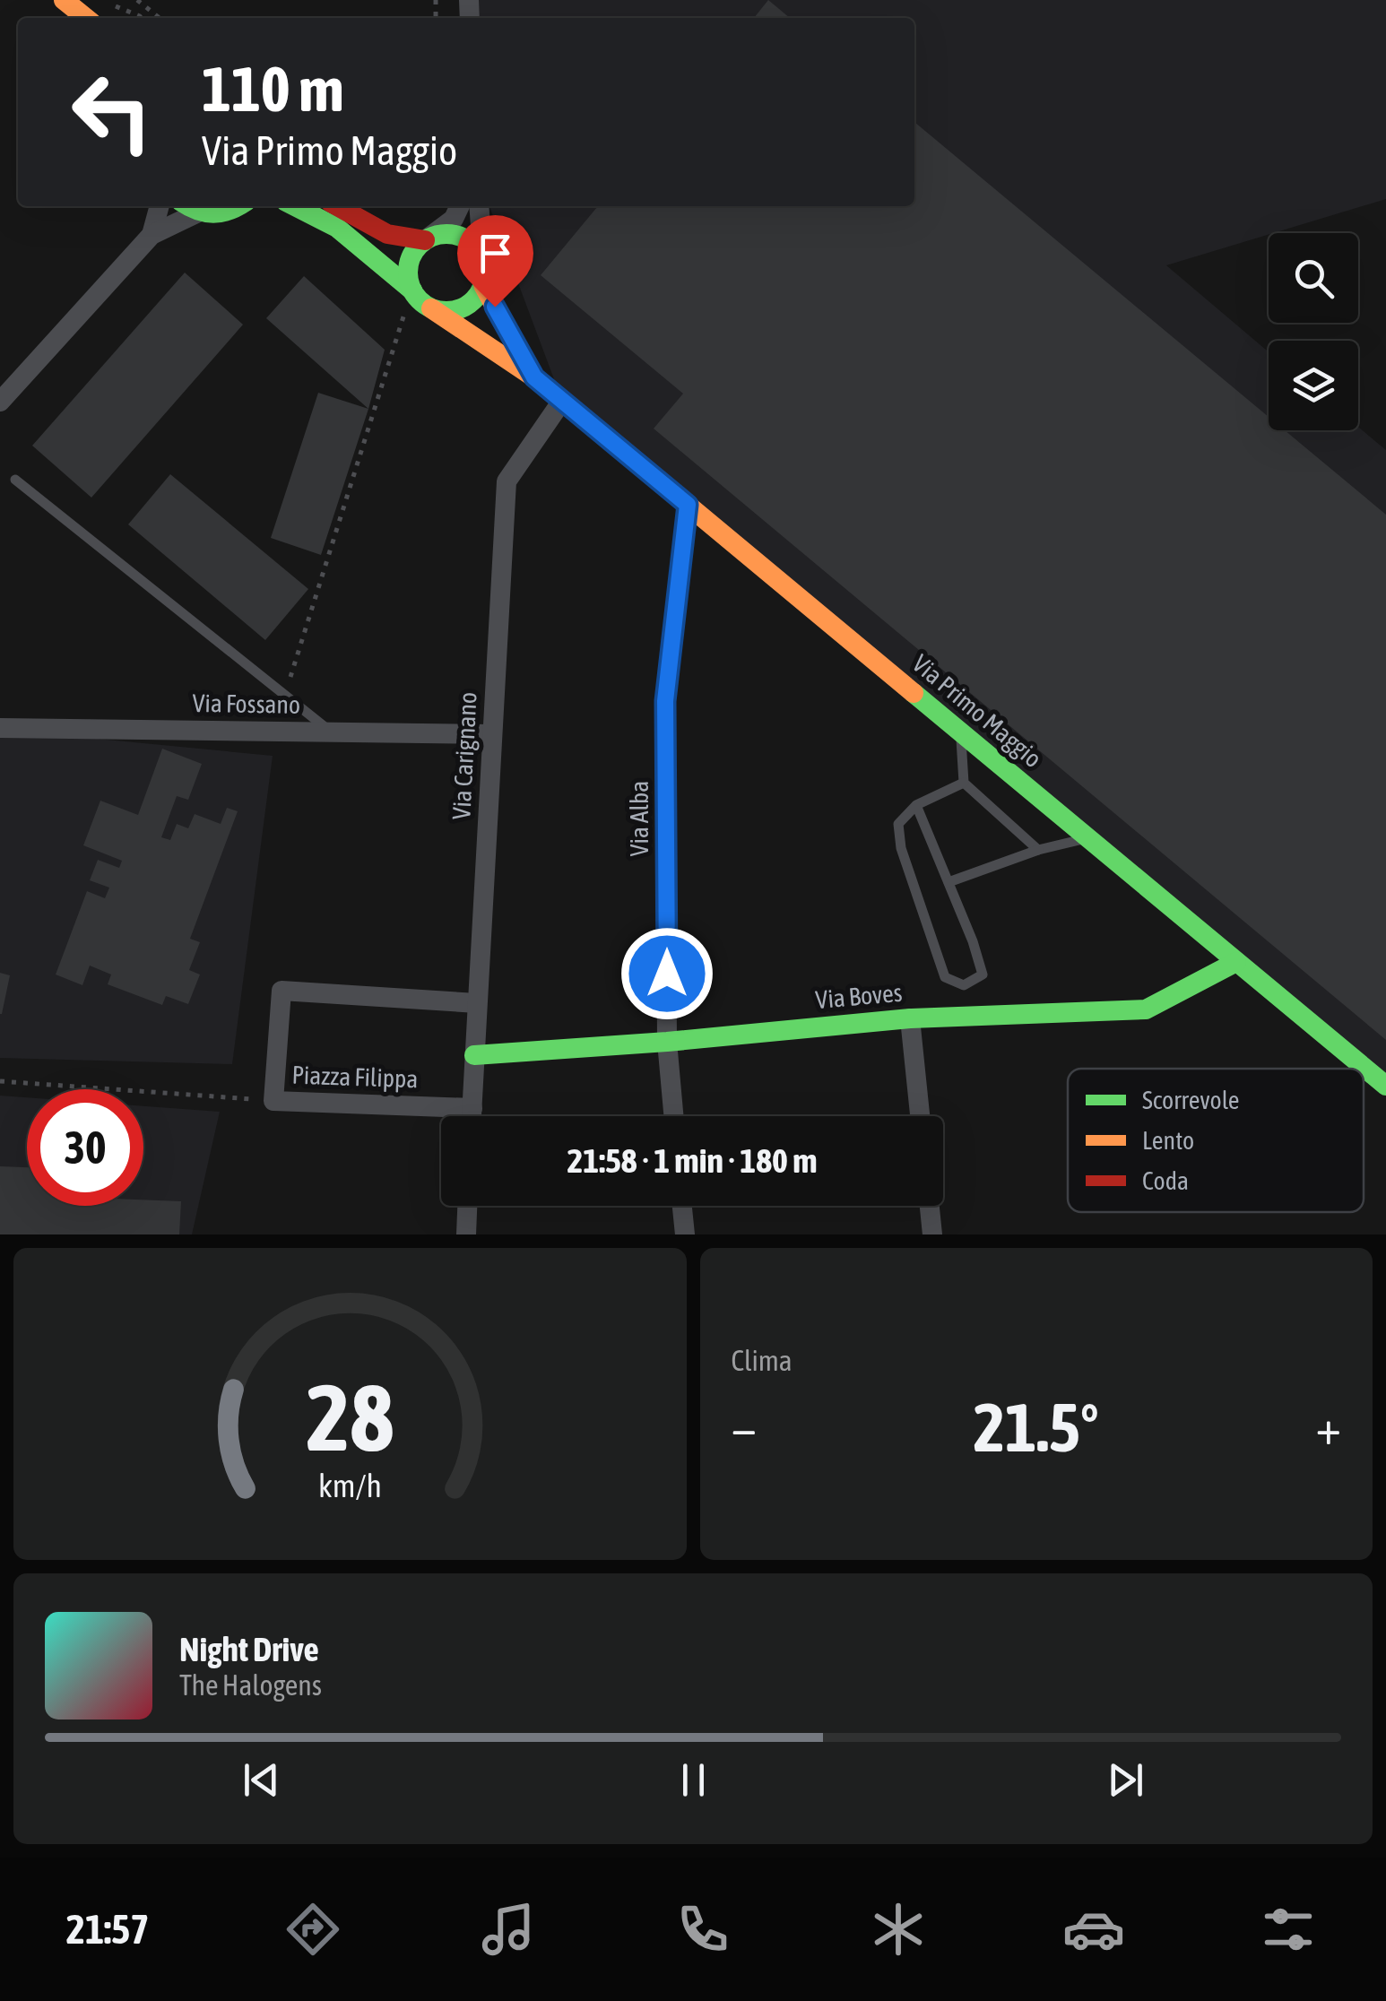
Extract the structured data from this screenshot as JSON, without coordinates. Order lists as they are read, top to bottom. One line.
{"streets":{"main road":["Via Primo Maggio","Via Boves"],"street":["Via Fossano","Via Carignano","Via Alba","Piazza Filippa"]},"crossings":[["Via Fossano","Via Carignano"],["Via Primo Maggio","Via Carignano"],["Via Primo Maggio","Via Alba"],["Via Primo Maggio","Via Boves"],["Via Carignano","Via Boves"],["Via Carignano","Piazza Filippa"],["Via Alba","Via Boves"]],"legend":["Scorrevole","Lento","Coda"],"page":{"turn":["110 m","Via Primo Maggio"],"limit":"30","trip":"21:58 · 1 min · 180 m","tile":"Clima","heat":["−","21.5°","+"],"song":["Night Drive","The Halogens"],"tabs":"21:57","gauge":["28","km/h"]}}
